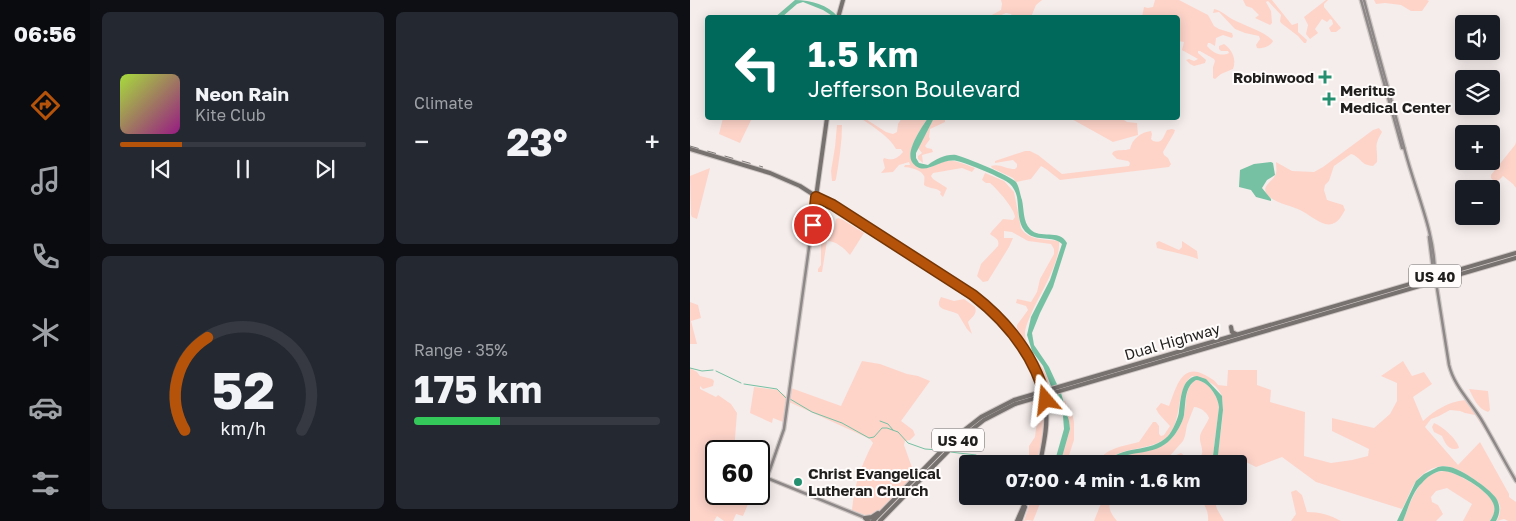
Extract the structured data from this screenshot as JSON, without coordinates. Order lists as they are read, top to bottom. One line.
{"streets":{"main road":["US 40","Dual Highway"]},"places":{"health":["Robinwood","Meritus Medical Center"],"other":["Christ Evangelical Lutheran Church"]},"page":{"tabs":"06:56","tile":["Climate",["Range · 35%","175 km"]],"map_buttons":["+","−"],"turn":["1.5 km","Jefferson Boulevard"],"song":["Neon Rain","Kite Club"],"heat":["−","23°","+"],"limit":"60","trip":"07:00 · 4 min · 1.6 km","gauge":["52","km/h"]}}
